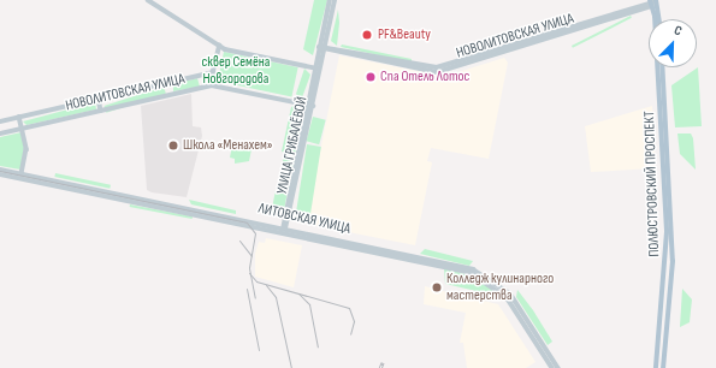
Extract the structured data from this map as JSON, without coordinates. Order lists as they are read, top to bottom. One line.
{"streets":{"main road":["ПОЛЮСТРОВСКИЙ ПРОСПЕКТ"],"street":["НОВОЛИТОВСКАЯ УЛИЦА","УЛИЦА ГРИБАЛЁВОЙ","ЛИТОВСКАЯ УЛИЦА"]},"crossings":[["НОВОЛИТОВСКАЯ УЛИЦА","УЛИЦА ГРИБАЛЁВОЙ"],["НОВОЛИТОВСКАЯ УЛИЦА","ПОЛЮСТРОВСКИЙ ПРОСПЕКТ"],["УЛИЦА ГРИБАЛЁВОЙ","ЛИТОВСКАЯ УЛИЦА"]],"parks":["сквер Семёна Новгородова"],"places":["PF&Beauty","Спа Отель Лотос","Школа «Менахем»","Колледж кулинарного мастерства"],"north":"top right"}
